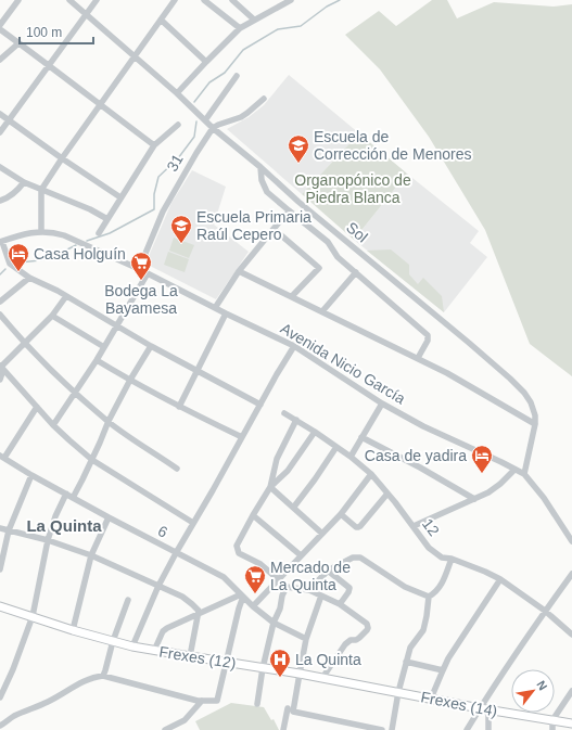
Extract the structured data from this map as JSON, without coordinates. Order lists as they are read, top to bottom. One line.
{"streets":{"main road":["Frexes (12)","Frexes (14)"],"street":["31","Sol","Avenida Nicio García","12","6"]},"crossings":[["31","Sol"],["31","Avenida Nicio García"],["Sol","Avenida Nicio García"],["Frexes (12)","Frexes (14)"]],"districts":["La Quinta"],"parks":["Organopónico de Piedra Blanca"],"places":{"school or university":["Escuela de Corrección de Menores","Escuela Primaria Raúl Cepero"],"hotel":["Casa Holguín","Casa de yadira"],"supermarket":["Bodega La Bayamesa","Mercado de La Quinta"],"hospital":["La Quinta"]},"scale_bar":"100 m","north":"top right"}
